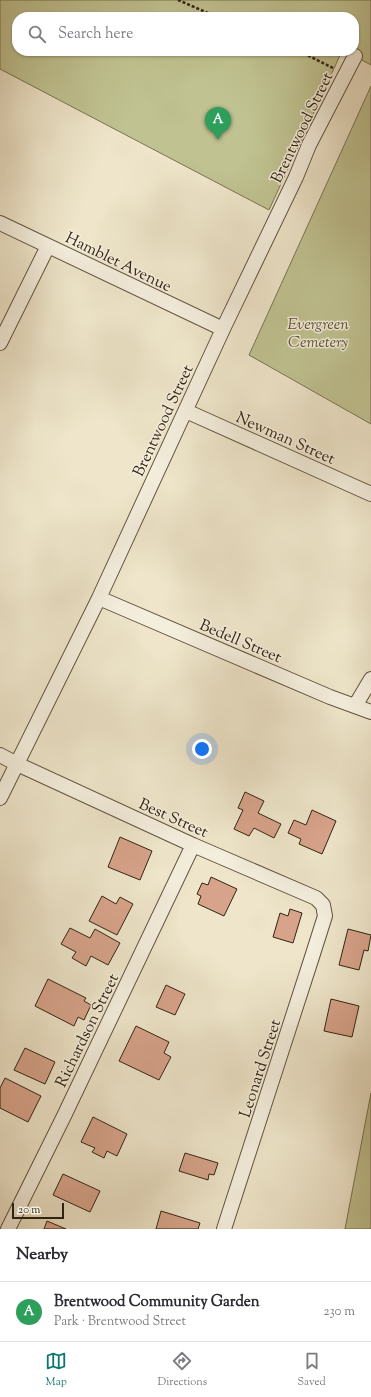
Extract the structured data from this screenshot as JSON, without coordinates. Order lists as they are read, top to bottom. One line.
{"streets":{"street":["Brentwood Street","Hamblet Avenue","Newman Street","Bedell Street","Best Street","Richardson Street","Leonard Street"]},"crossings":[["Brentwood Street","Hamblet Avenue"],["Brentwood Street","Newman Street"],["Brentwood Street","Bedell Street"],["Brentwood Street","Best Street"],["Best Street","Richardson Street"],["Best Street","Leonard Street"]],"parks":["Evergreen Cemetery"],"scale_bar":"20 m","page":{"search":"Search here","pins":"A","scale":"20 m","heading":"Nearby","list":[{"mark":"A","name":"Brentwood Community Garden","note":"Park · Brentwood Street","value":"230 m"}],"nav":["Map","Directions","Saved"]}}
